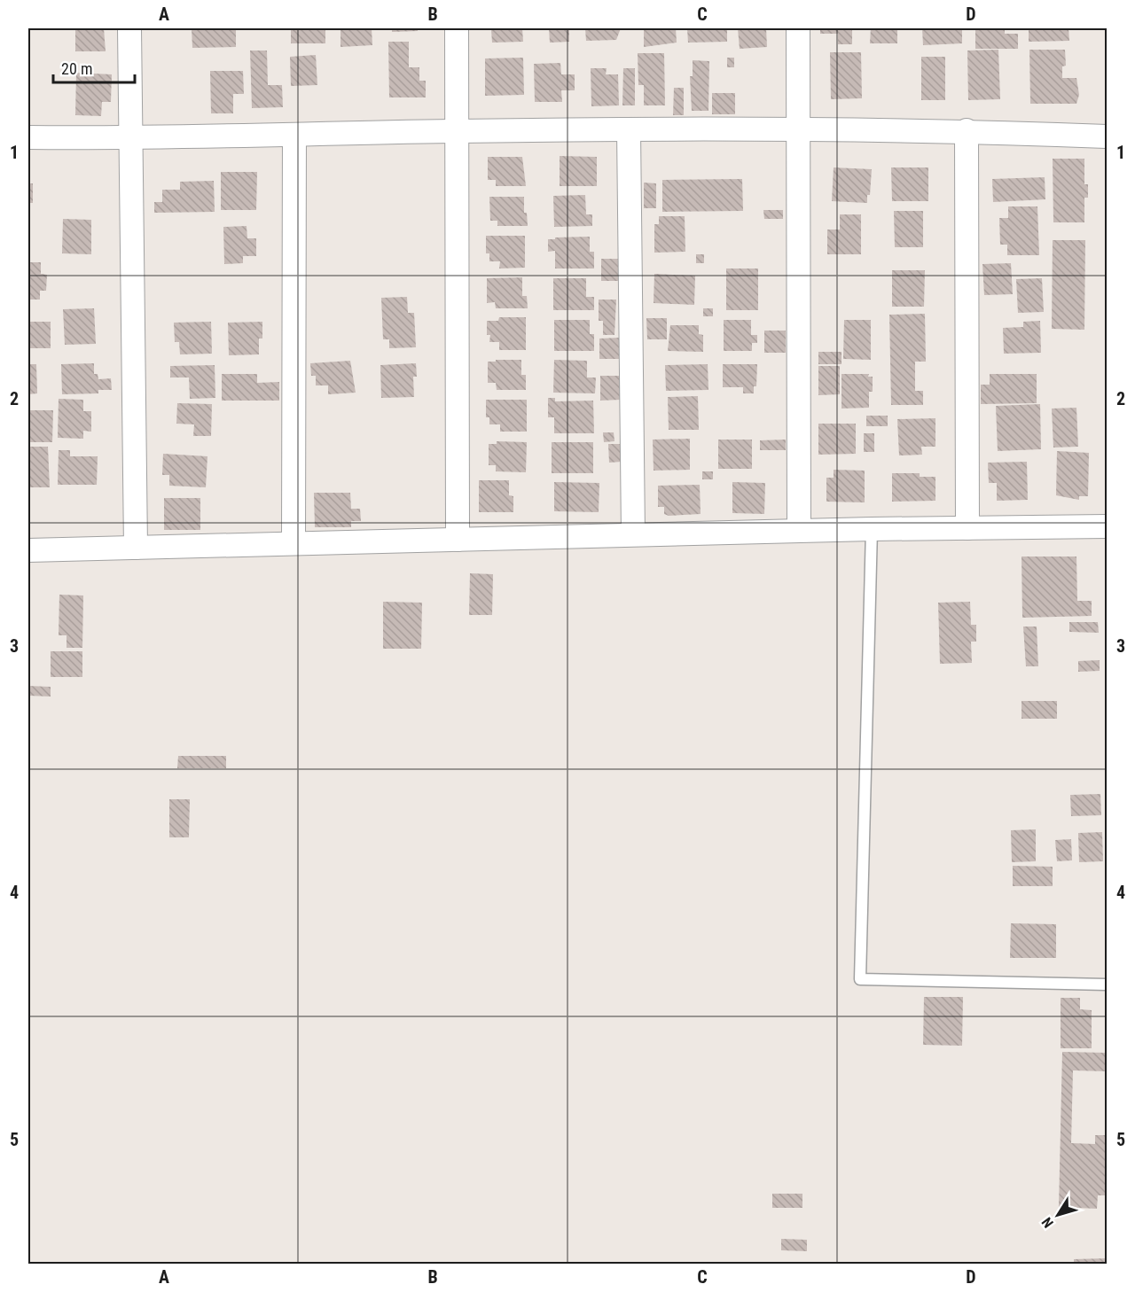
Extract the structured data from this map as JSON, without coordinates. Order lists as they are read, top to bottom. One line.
{"scale_bar":"20 m","north":"bottom left","grid":{"columns":["A","B","C","D"],"rows":["1","2","3","4","5"]}}
